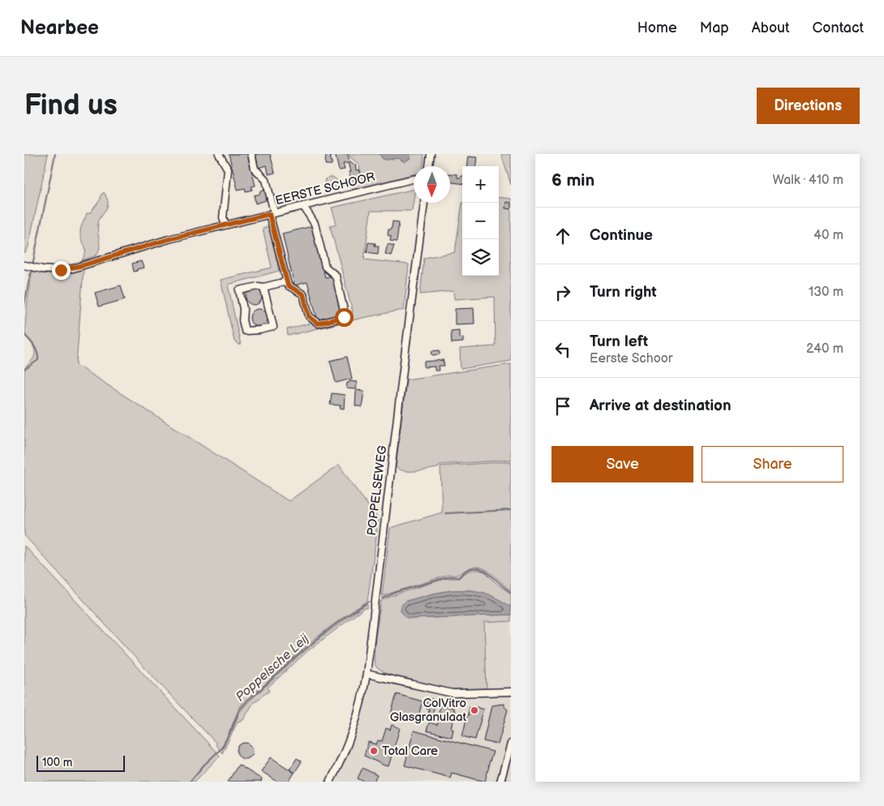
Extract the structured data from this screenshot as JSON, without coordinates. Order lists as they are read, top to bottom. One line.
{"streets":{"street":["EERSTE SCHOOR","POPPELSEWEG"]},"water":["Poppelsche Leij"],"places":["ColVitro Glasgranulaat","Total Care"],"scale_bar":"100 m","north":"bottom","page":{"header":"Nearbee","nav":["Home","Map","About","Contact"],"buttons":["Directions",["Save","Share"]],"title":"Find us","heading":["6 min","Walk · 410 m"],"map_buttons":["+","−"],"list":[["Continue","40 m"],["Turn right","130 m"],["Turn left","Eerste Schoor","240 m"],"Arrive at destination"],"scale":"100 m"}}
